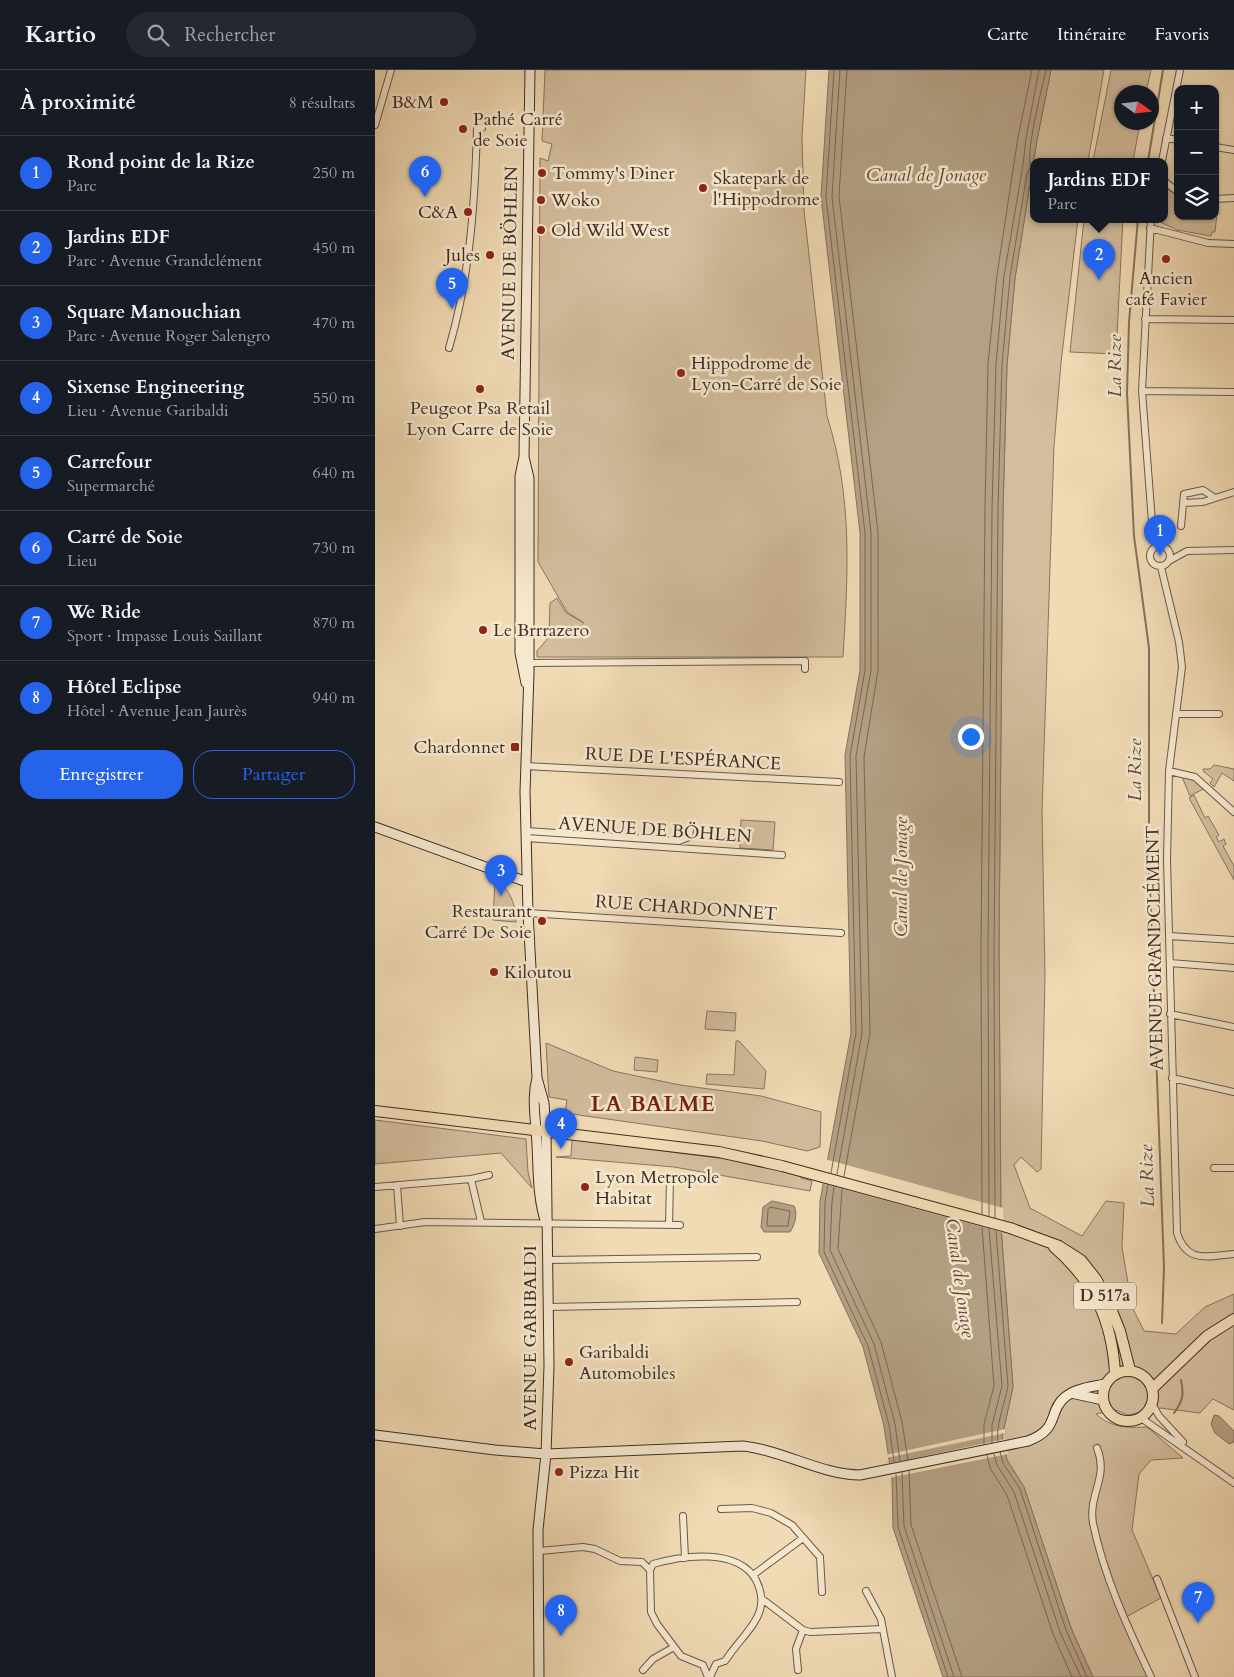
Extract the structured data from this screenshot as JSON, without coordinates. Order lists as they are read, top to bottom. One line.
{"streets":{"main road":["AVENUE DE BÖHLEN","D 517a","AVENUE GARIBALDI"],"street":["RUE DE L'ESPÉRANCE","RUE CHARDONNET","AVENUE GRANDCLÉMENT"]},"crossings":[["AVENUE DE BÖHLEN","RUE DE L'ESPÉRANCE"],["AVENUE DE BÖHLEN","AVENUE GARIBALDI"],["RUE CHARDONNET","AVENUE GARIBALDI"],["D 517a","AVENUE GARIBALDI"]],"districts":["LA BALME"],"water":["Canal de Jonage","La Rize"],"places":{"other":["B&M","Pathé Carré de Soie","Tommy's Diner","Skatepark de l'Hippodrome","Woko","C&A","Old Wild West","Jules","Ancien café Favier","Hippodrome de Lyon-Carré de Soie","Peugeot Psa Retail Lyon Carre de Soie","Le Brrrazero","Restaurant Carré De Soie","Kiloutou","Lyon Metropole Habitat","Garibaldi Automobiles","Pizza Hit"],"transit":["Chardonnet"]},"north":"right","page":{"header":"Kartio","search":"Rechercher","nav":["Carte","Itinéraire","Favoris"],"heading":["À proximité","8 résultats"],"map_buttons":["+","−"],"list":[{"mark":"1","name":"Rond point de la Rize","note":"Parc","value":"250 m"},{"mark":"2","name":"Jardins EDF","note":"Parc · Avenue Grandclément","value":"450 m"},{"mark":"3","name":"Square Manouchian","note":"Parc · Avenue Roger Salengro","value":"470 m"},{"mark":"4","name":"Sixense Engineering","note":"Lieu · Avenue Garibaldi","value":"550 m"},{"mark":"5","name":"Carrefour","note":"Supermarché","value":"640 m"},{"mark":"6","name":"Carré de Soie","note":"Lieu","value":"730 m"},{"mark":"7","name":"We Ride","note":"Sport · Impasse Louis Saillant","value":"870 m"},{"mark":"8","name":"Hôtel Eclipse","note":"Hôtel · Avenue Jean Jaurès","value":"940 m"}],"pins":["6","2","5","1","3","4","7","8"],"popup":["Jardins EDF","Parc"],"buttons":["Enregistrer","Partager"]}}
